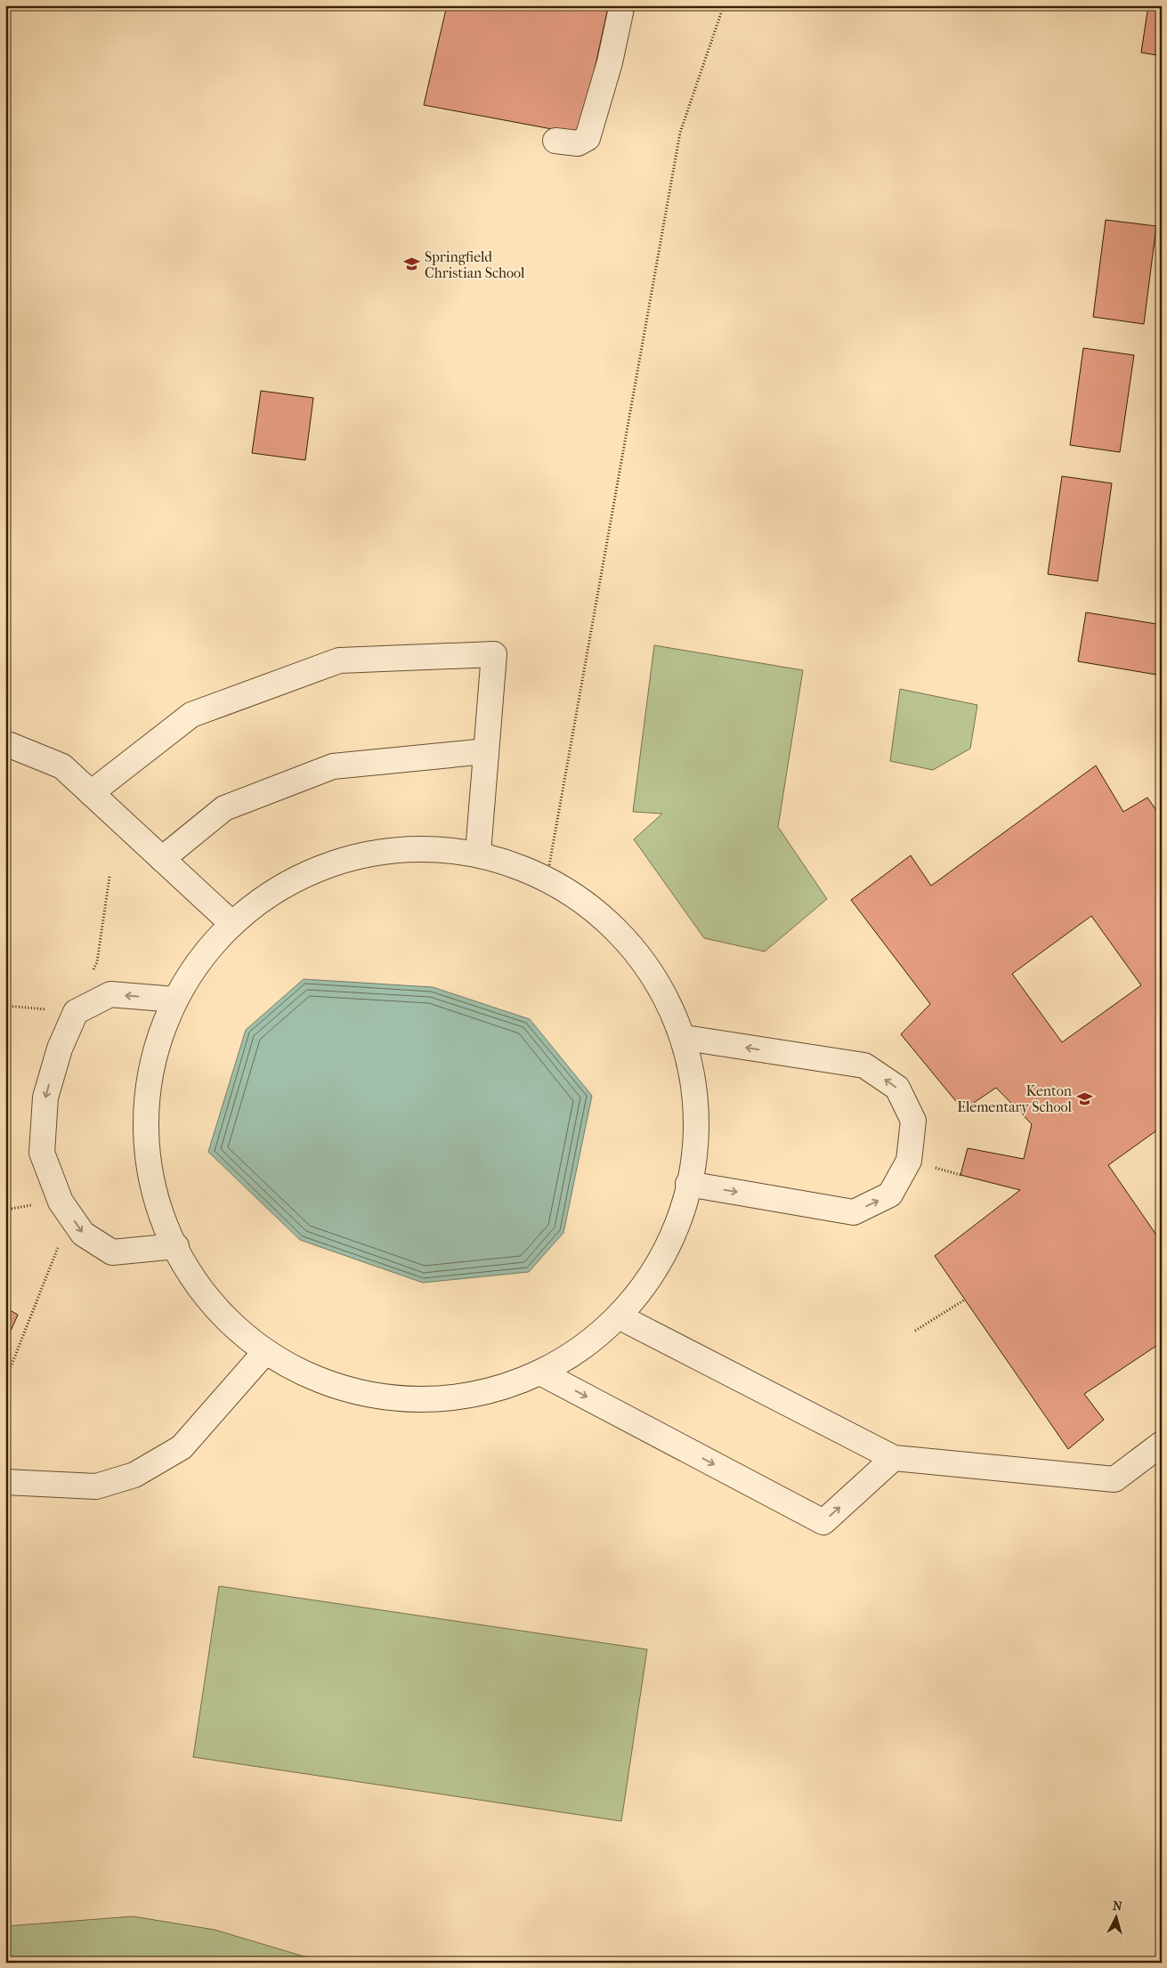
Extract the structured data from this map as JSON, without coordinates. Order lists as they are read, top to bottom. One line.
{"places":{"school or university":["Springfield Christian School","Kenton Elementary School"]},"north":"top"}
